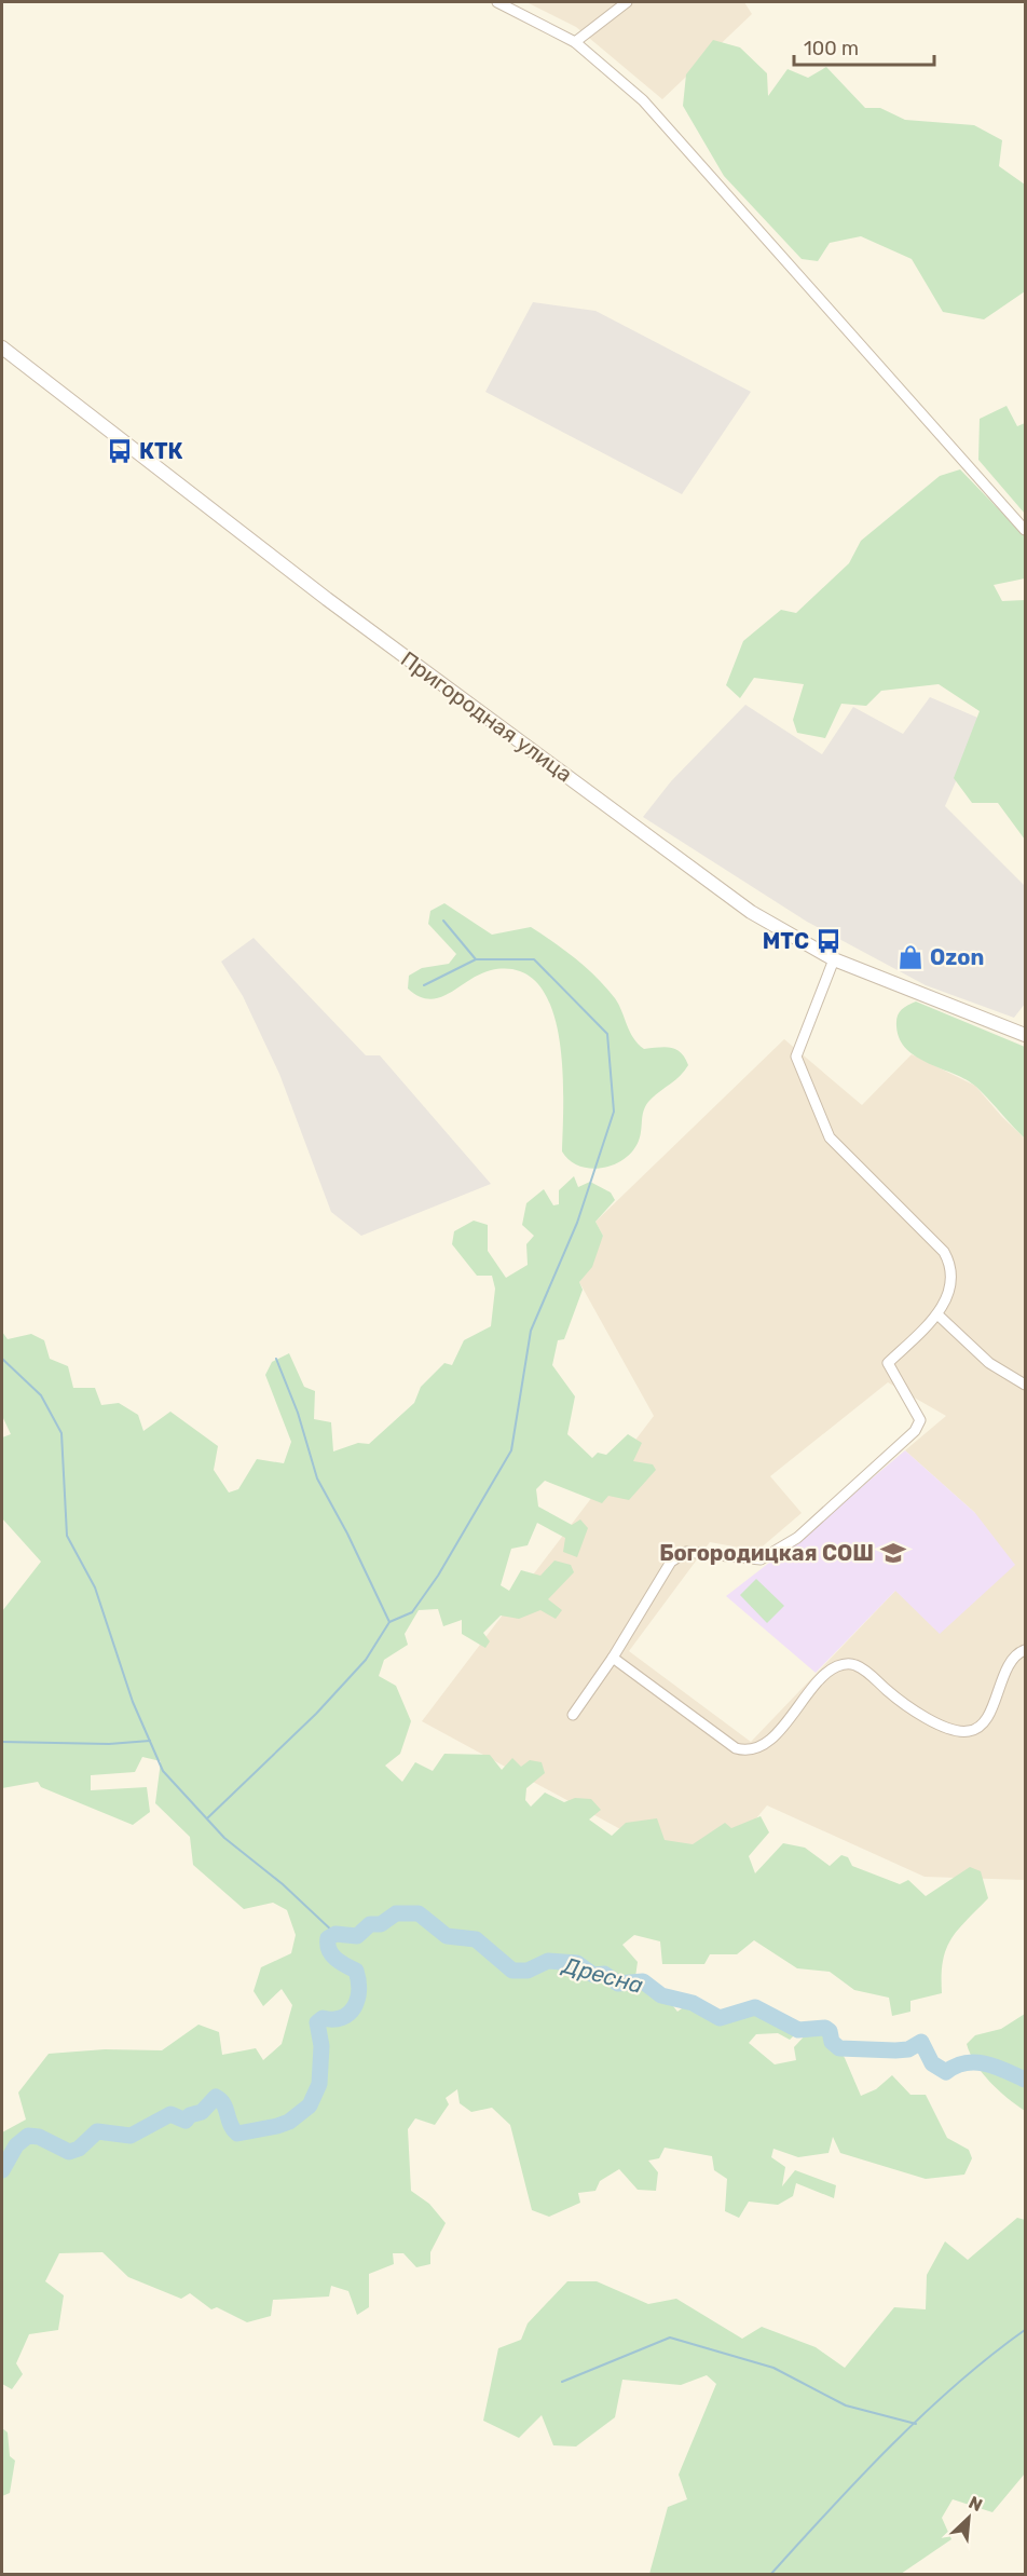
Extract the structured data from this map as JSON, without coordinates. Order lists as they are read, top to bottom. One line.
{"streets":{"street":["Пригородная улица"]},"water":["Дресна"],"places":{"bus stop":["КТК","МТС"],"shop":["Ozon"],"school or university":["Богородицкая СОШ"]},"scale_bar":"100 m","north":"top right"}
